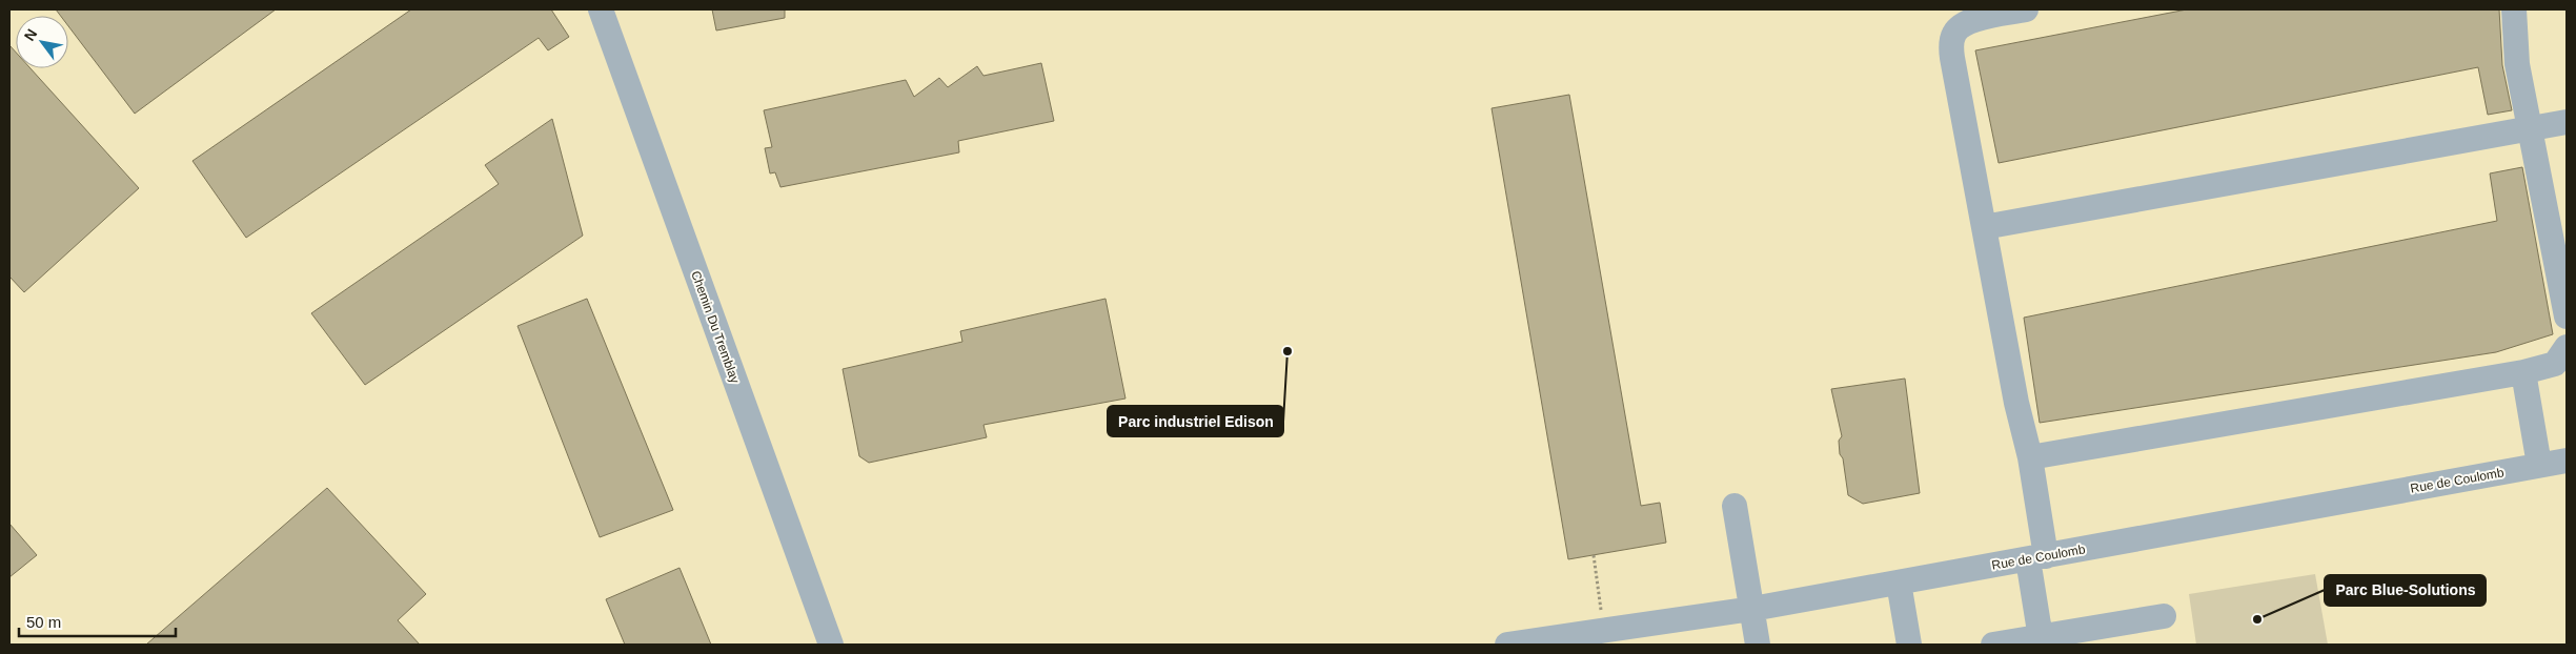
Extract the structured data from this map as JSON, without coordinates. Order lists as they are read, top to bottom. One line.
{"streets":{"street":["Chemin Du Tremblay","Rue de Coulomb"]},"places":["Parc industriel Edison","Parc Blue-Solutions"],"scale_bar":"50 m","north":"top left"}
